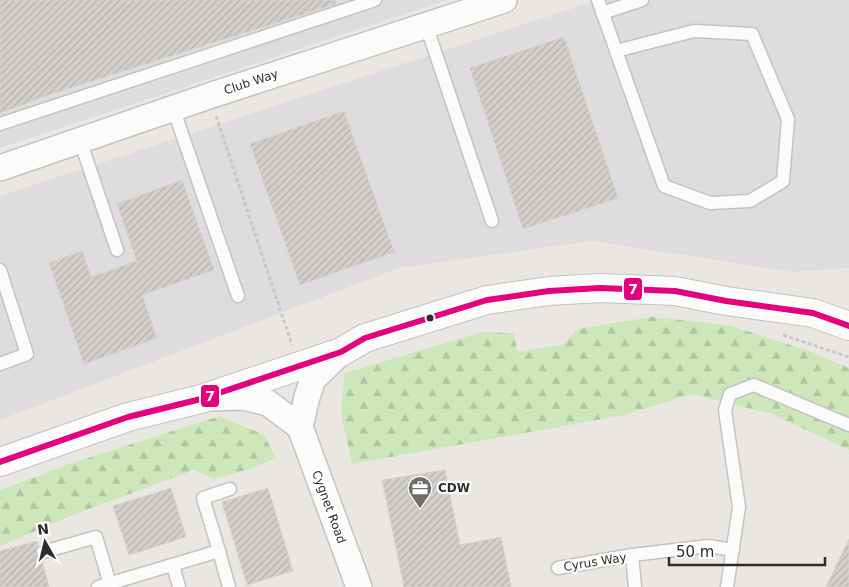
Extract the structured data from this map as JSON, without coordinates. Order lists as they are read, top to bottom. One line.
{"streets":{"street":["Club Way","Cygnet Road"],"lane":["Cyrus Way"]},"places":{"office":["CDW"]},"lines":["transit line 7"],"scale_bar":"50 m","north":"top"}
